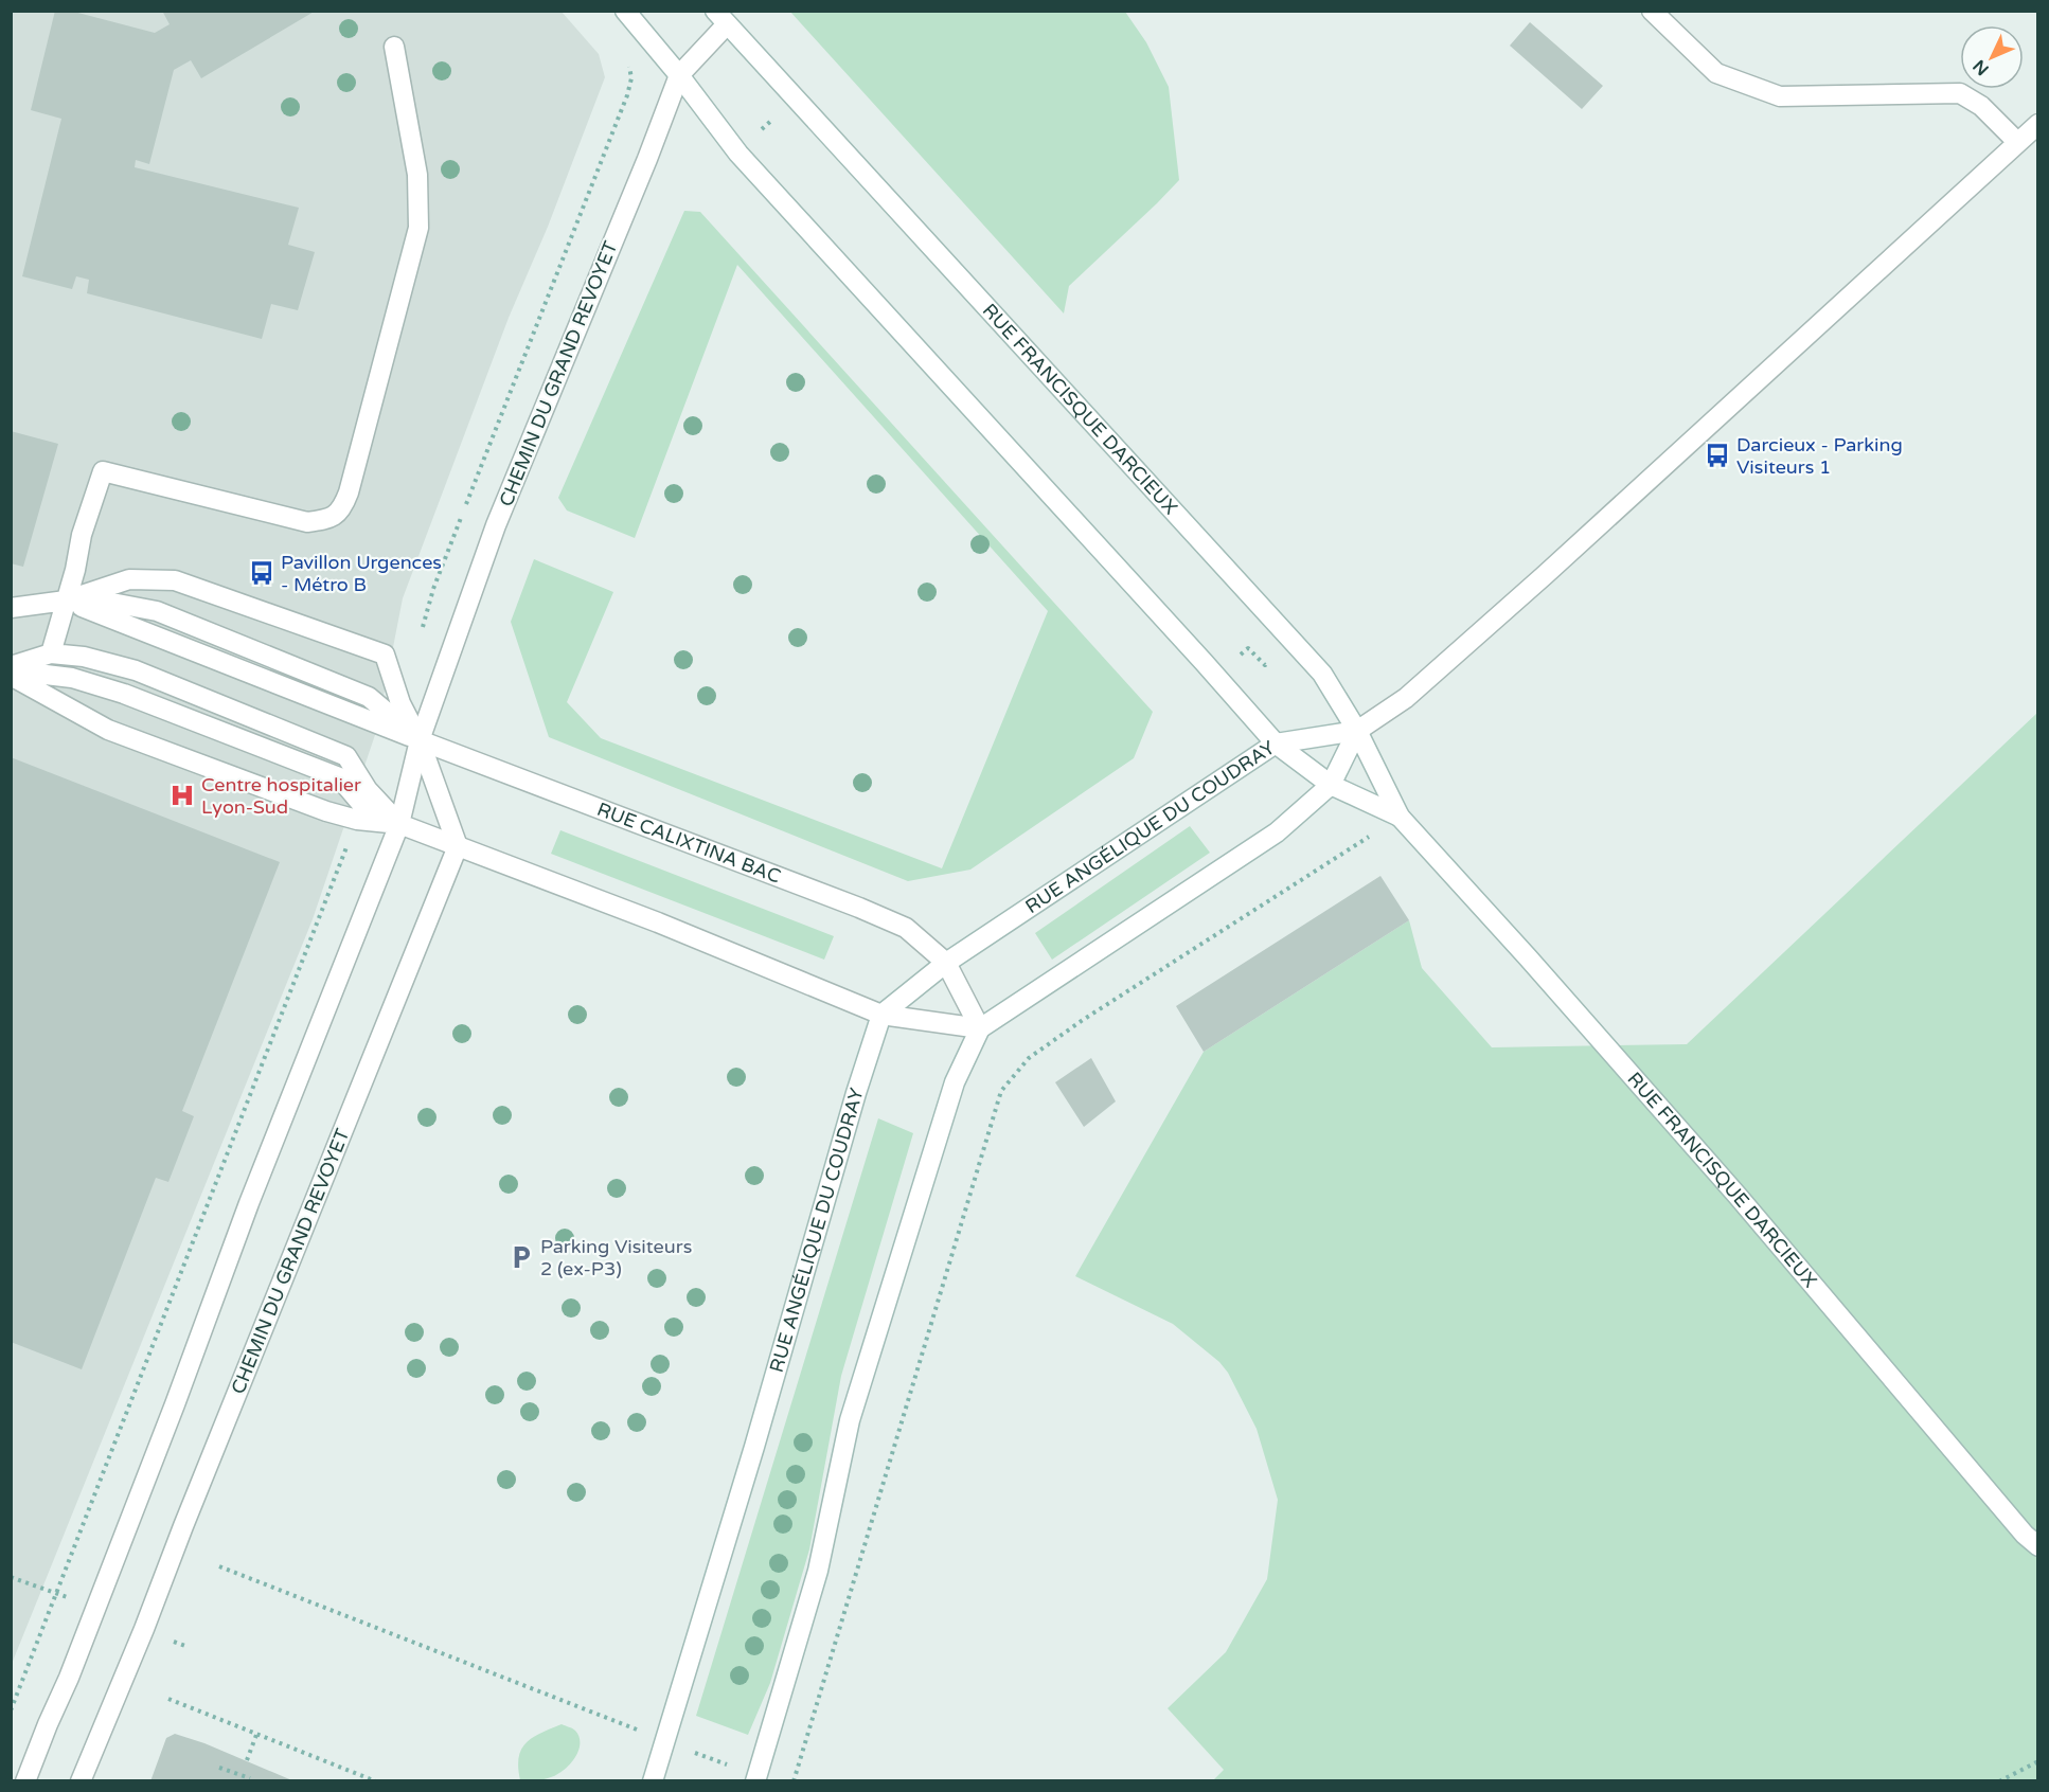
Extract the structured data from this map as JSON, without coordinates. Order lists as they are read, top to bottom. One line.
{"streets":{"street":["CHEMIN DU GRAND REVOYET","RUE FRANCISQUE DARCIEUX","RUE ANGÉLIQUE DU COUDRAY","RUE CALIXTINA BAC"]},"crossings":[["CHEMIN DU GRAND REVOYET","RUE FRANCISQUE DARCIEUX"],["CHEMIN DU GRAND REVOYET","RUE CALIXTINA BAC"],["RUE FRANCISQUE DARCIEUX","RUE ANGÉLIQUE DU COUDRAY"],["RUE ANGÉLIQUE DU COUDRAY","RUE CALIXTINA BAC"]],"places":{"bus stop":["Darcieux - Parking Visiteurs 1","Pavillon Urgences - Métro B"],"hospital":["Centre hospitalier Lyon-Sud"],"parking":["Parking Visiteurs 2 (ex-P3)"]},"north":"bottom left"}
